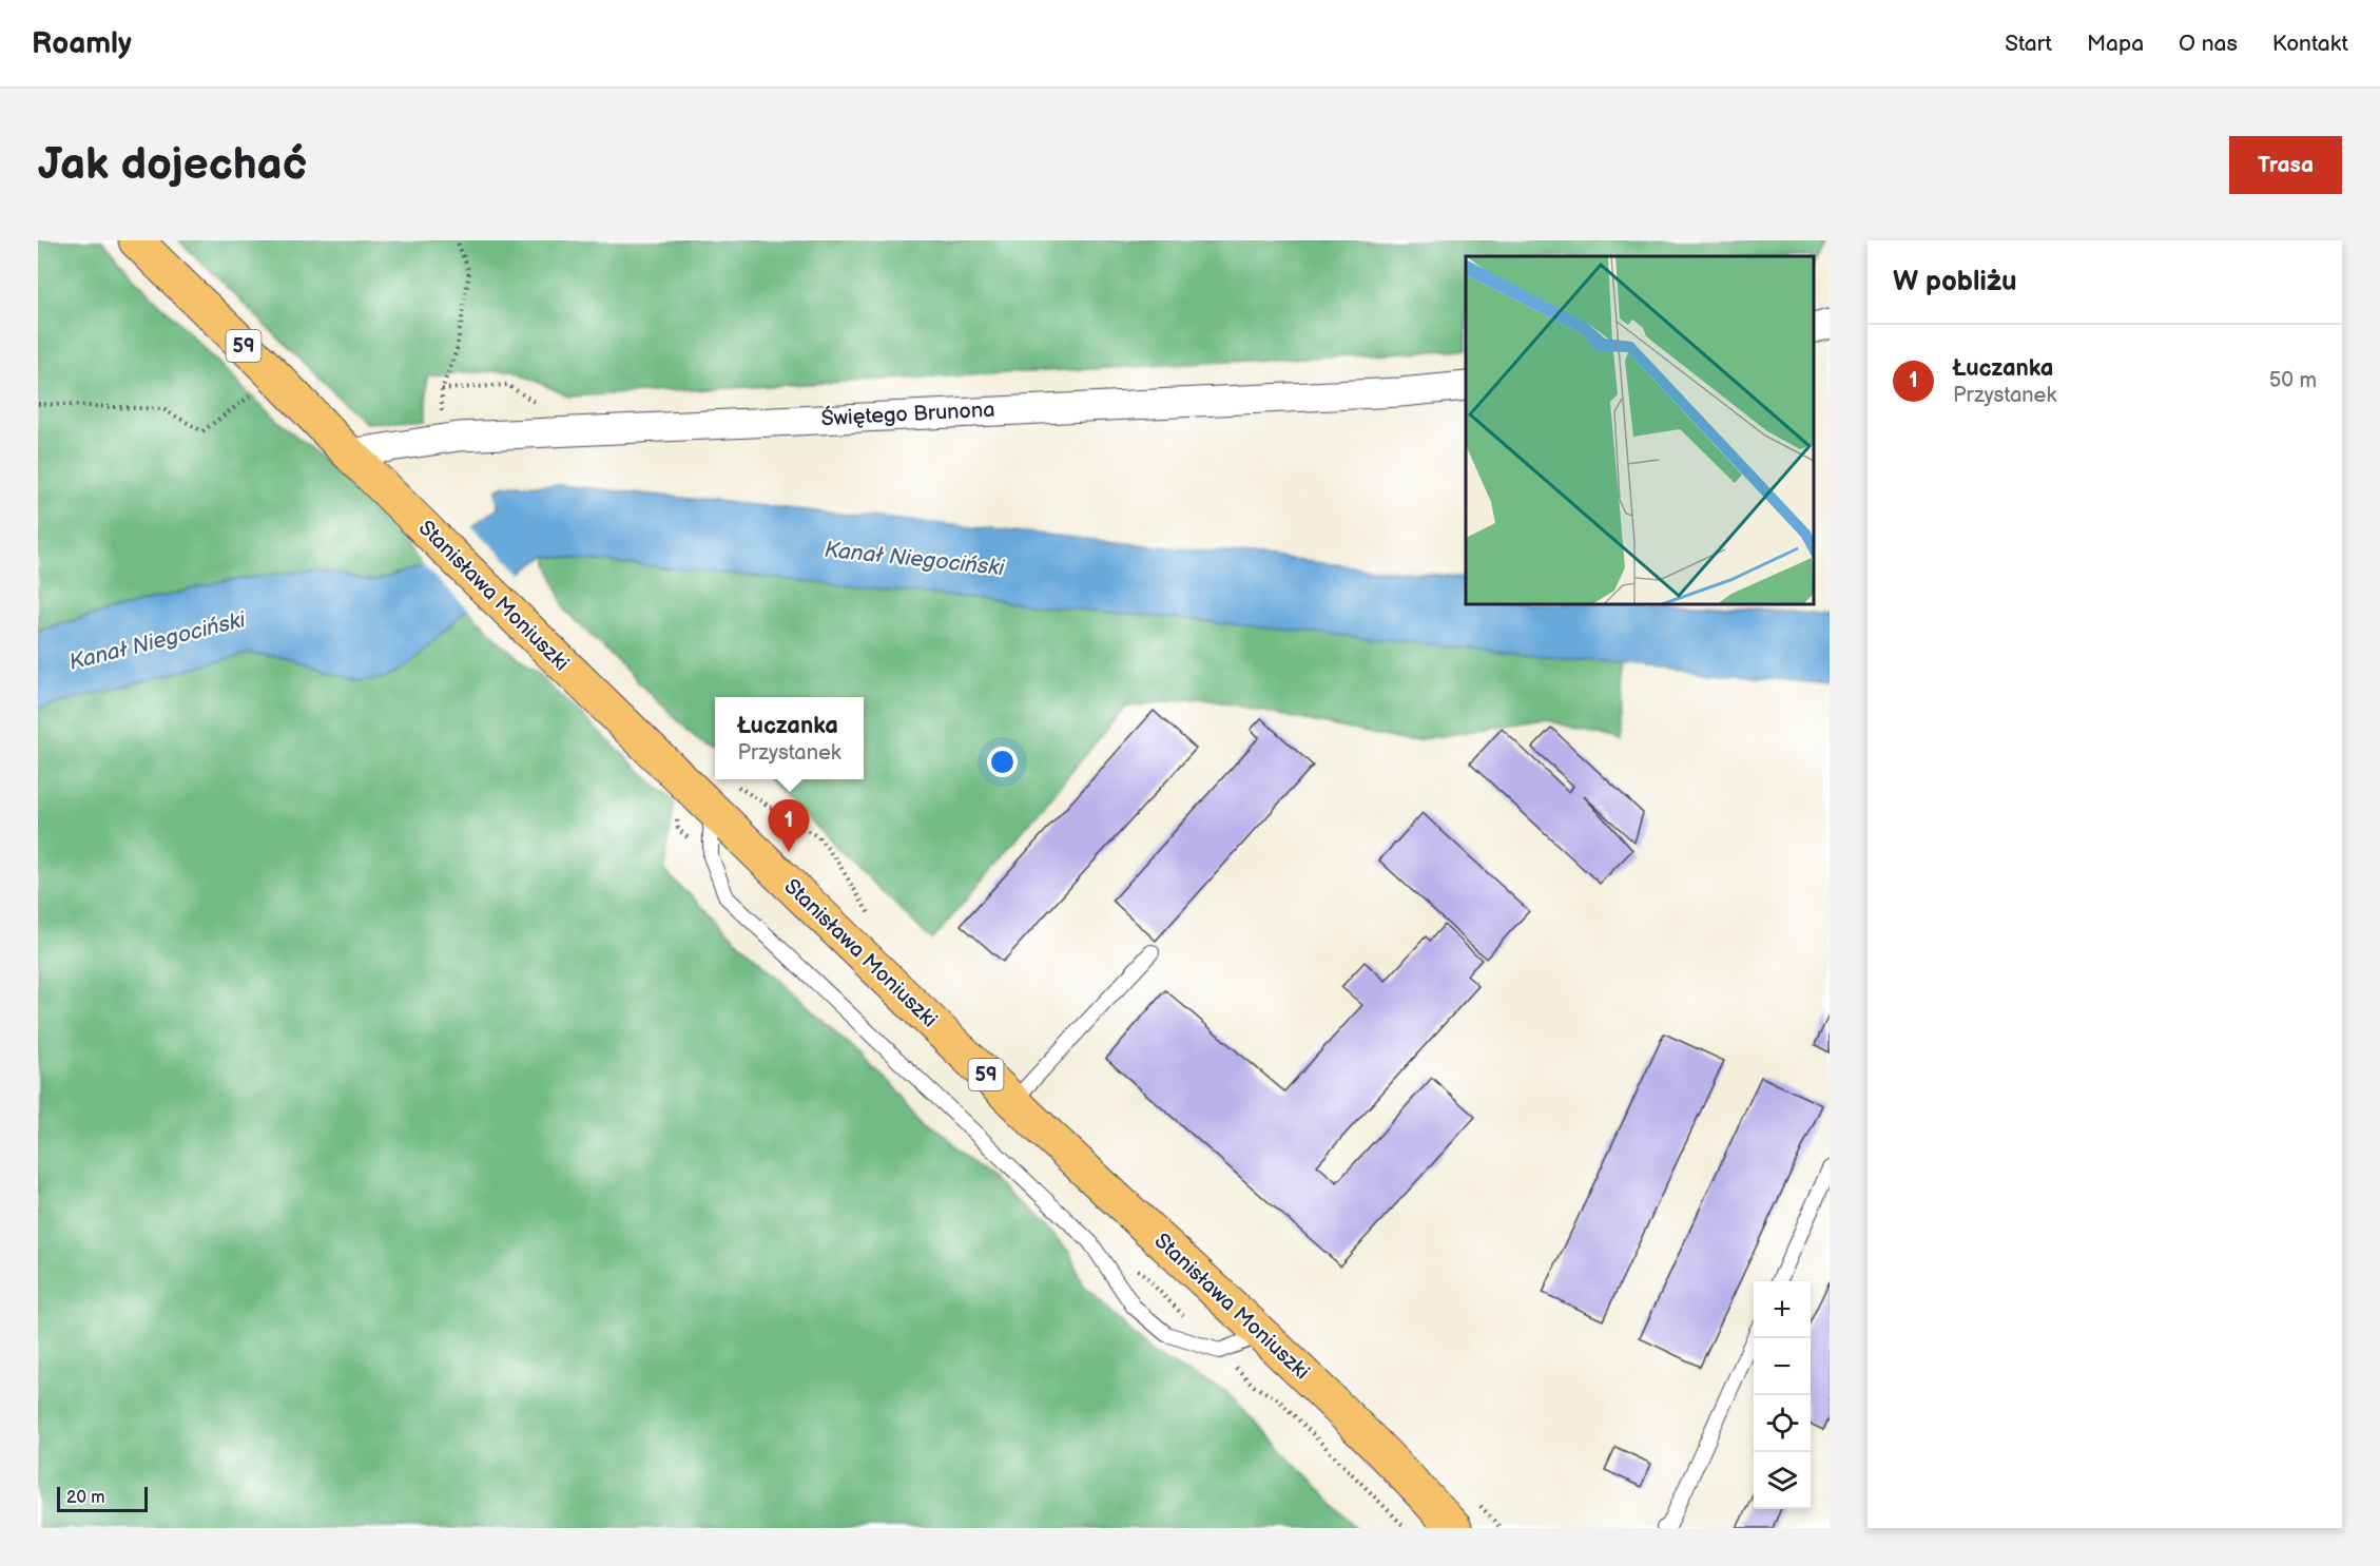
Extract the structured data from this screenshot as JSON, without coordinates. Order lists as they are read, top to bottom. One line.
{"streets":{"main road":["59","Stanisława Moniuszki"],"street":["Świętego Brunona"]},"crossings":[["Świętego Brunona","Stanisława Moniuszki"]],"water":["Kanał Niegociński"],"scale_bar":"20 m","page":{"header":"Roamly","nav":["Start","Mapa","O nas","Kontakt"],"buttons":"Trasa","title":"Jak dojechać","heading":"W pobliżu","list":[{"mark":"1","name":"Łuczanka","note":"Przystanek","value":"50 m"}],"popup":["Łuczanka","Przystanek"],"pins":"1","map_buttons":["+","−"],"scale":"20 m"}}
